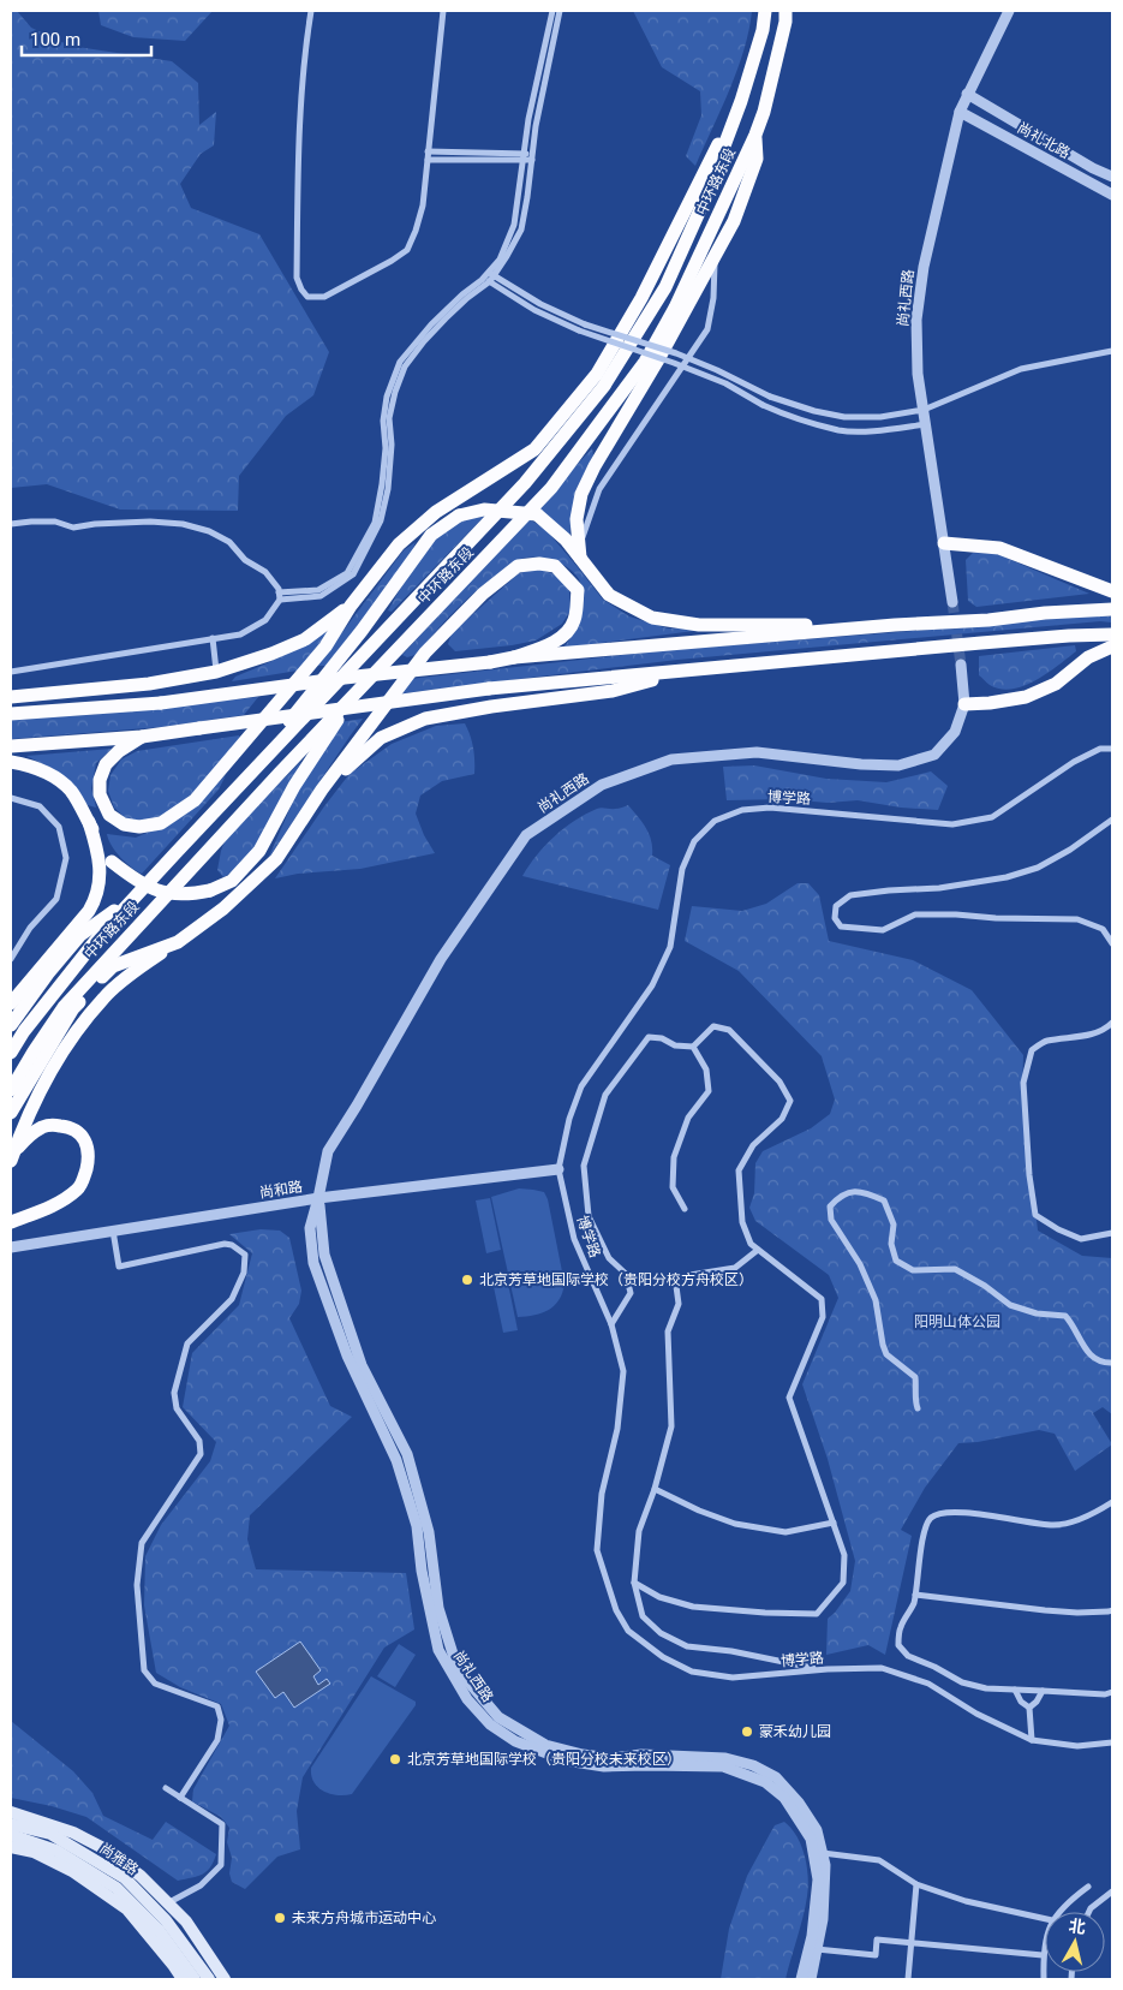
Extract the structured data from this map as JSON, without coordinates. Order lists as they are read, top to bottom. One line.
{"streets":{"highway":["中环路东段"],"main road":["尚雅路"],"street":["尚礼北路","尚礼西路","博学路","尚和路"]},"crossings":[["尚礼北路","尚礼西路"],["尚礼西路","尚和路"],["博学路","尚和路"]],"parks":["阳明山体公园"],"places":["北京芳草地国际学校（贵阳分校方舟校区）","蒙禾幼儿园","北京芳草地国际学校（贵阳分校未来校区）","未来方舟城市运动中心"],"scale_bar":"100 m","north":"top"}
